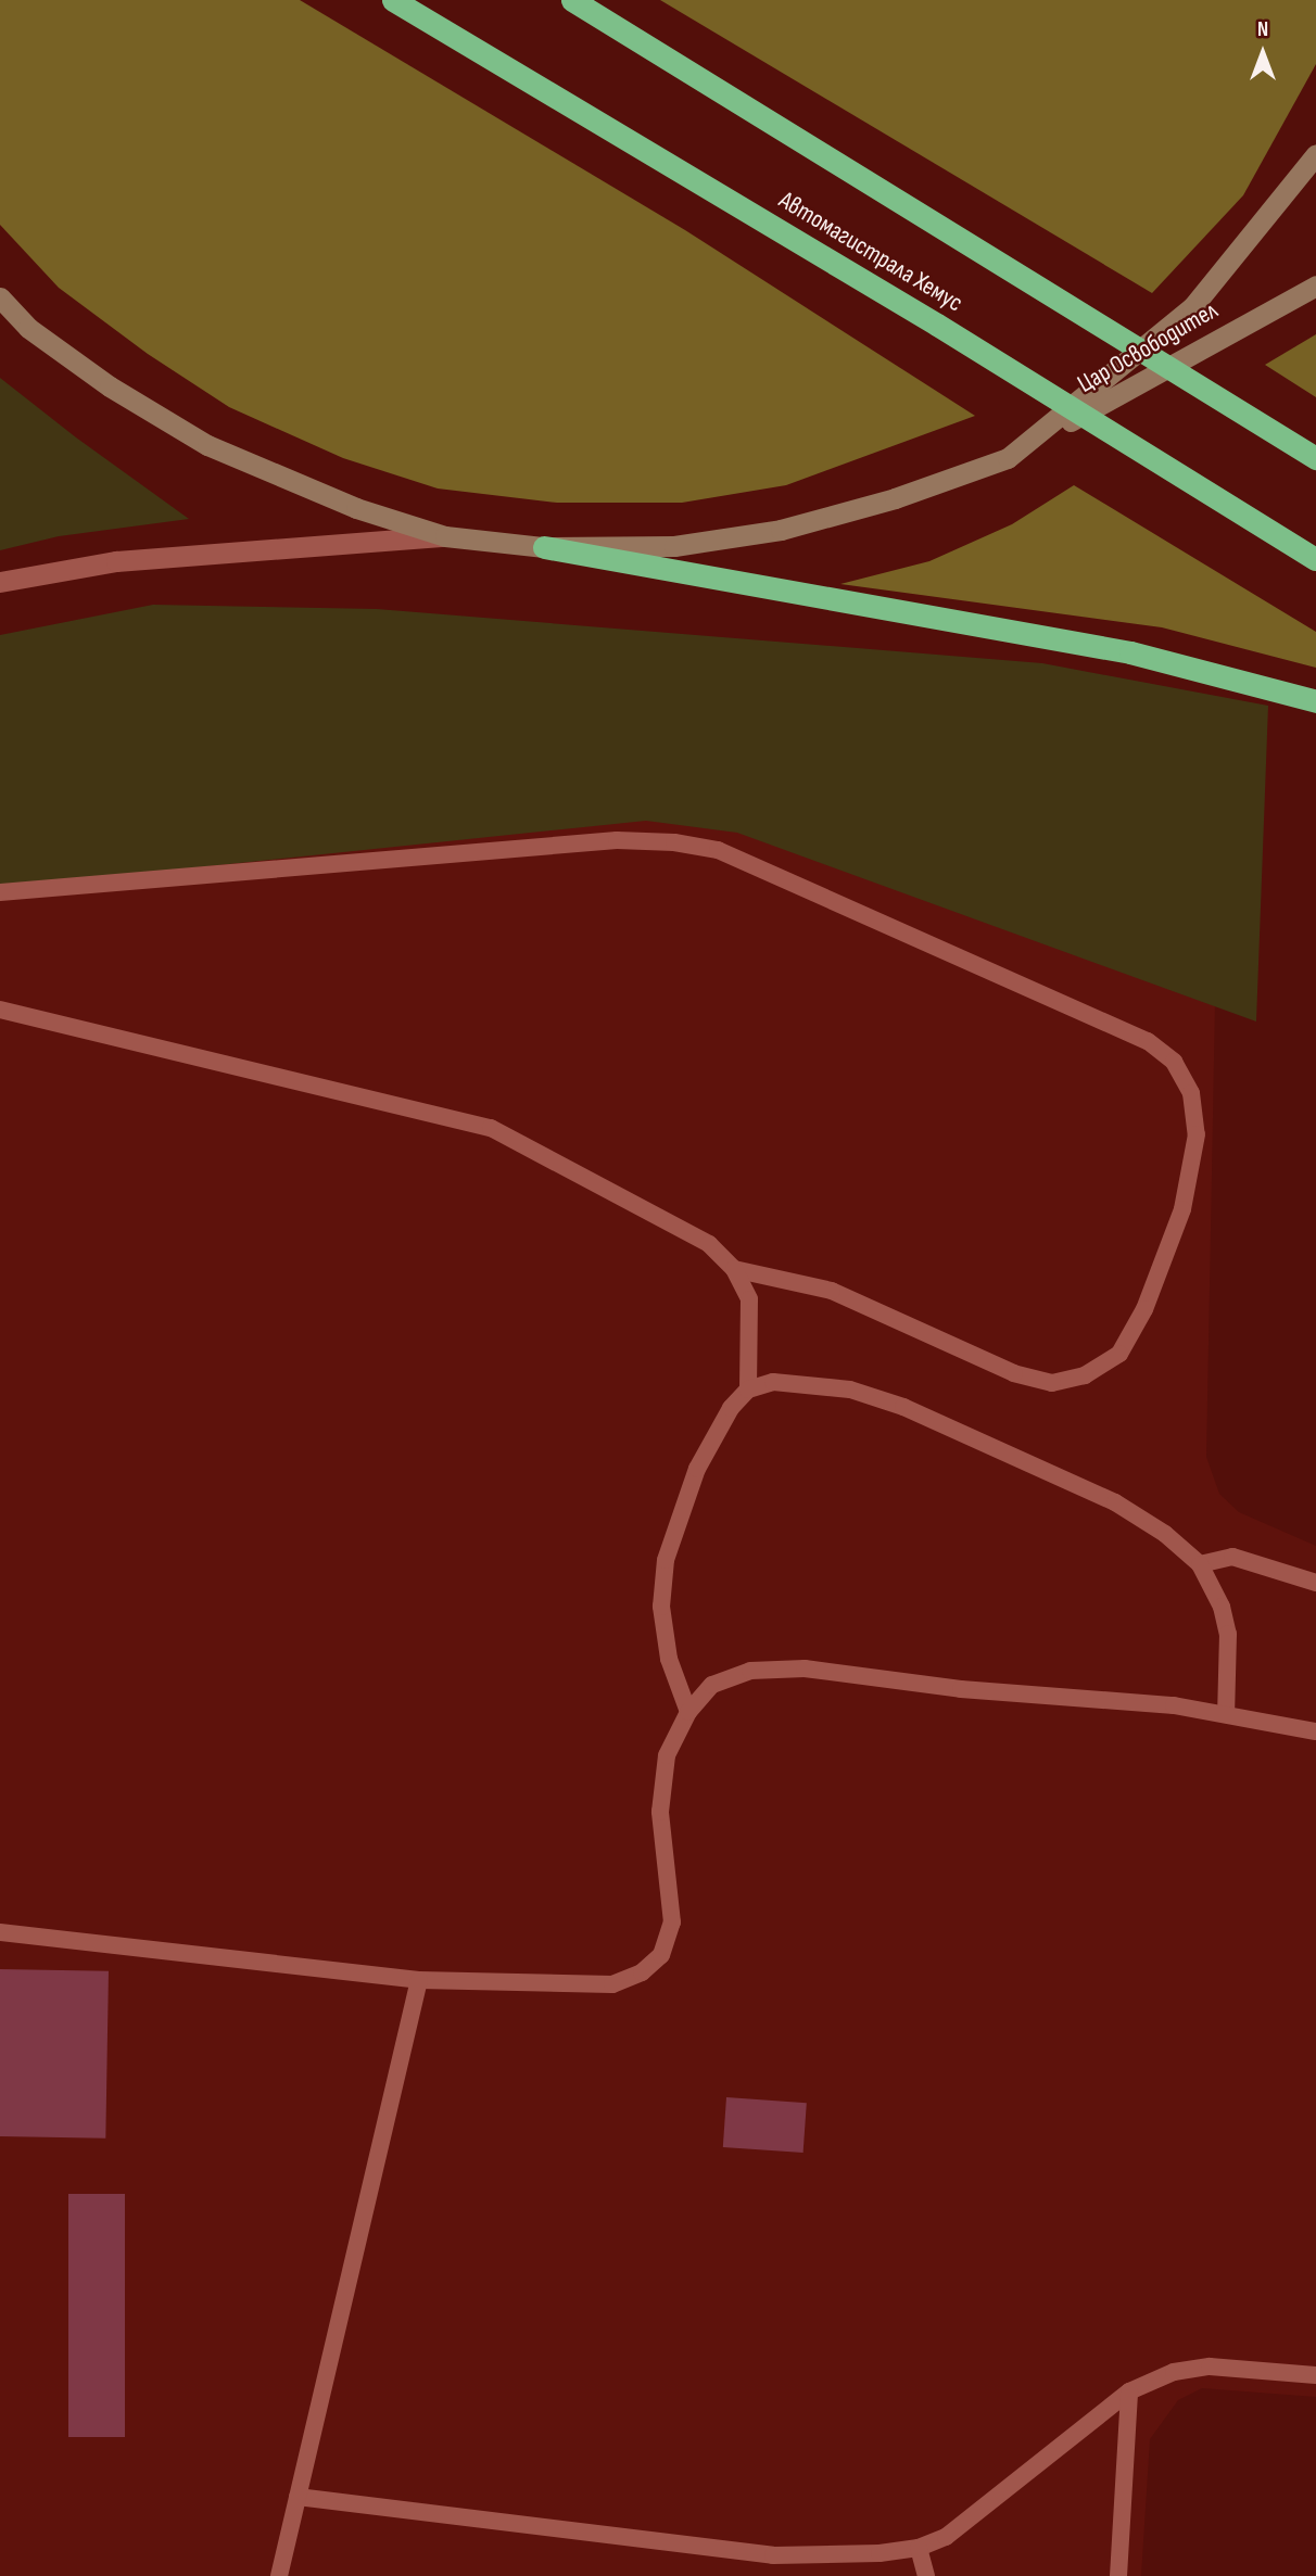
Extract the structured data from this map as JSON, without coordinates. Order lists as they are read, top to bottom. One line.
{"streets":{"highway":["Автомагистрала Хемус"],"main road":["Цар Освободител"]},"north":"top"}
